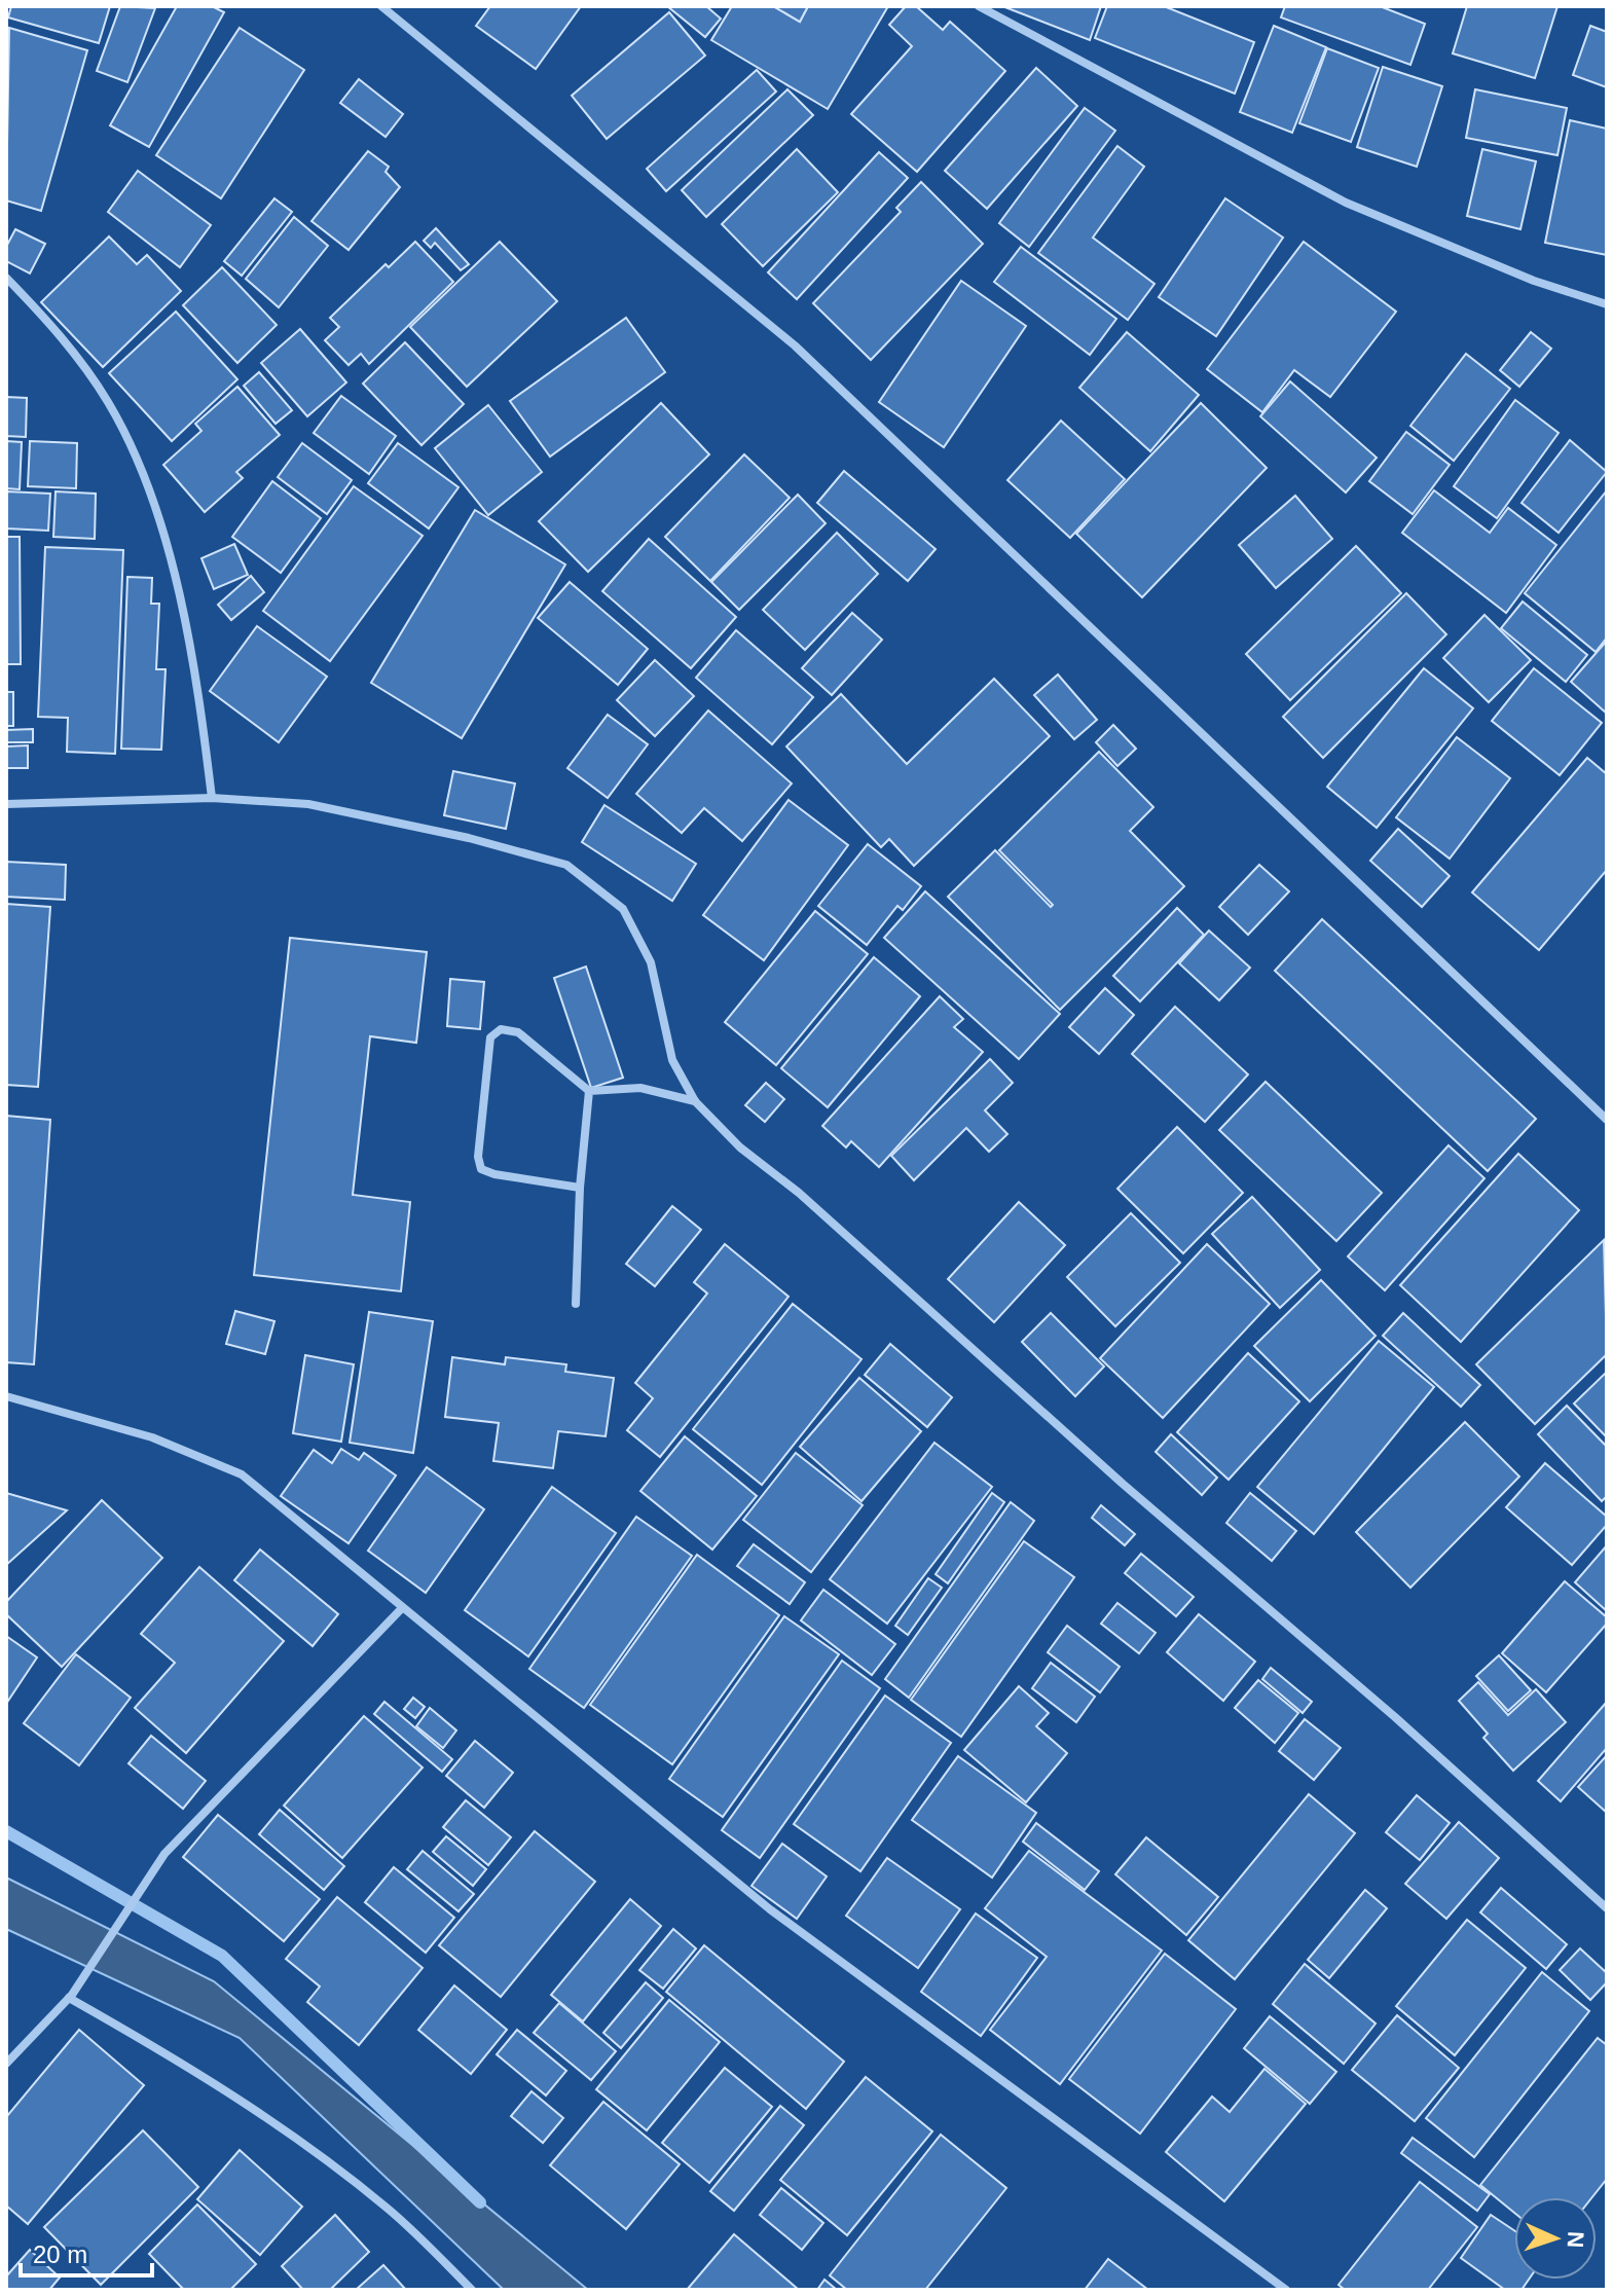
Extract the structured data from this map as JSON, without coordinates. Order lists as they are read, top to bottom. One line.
{"scale_bar":"20 m","north":"right"}
